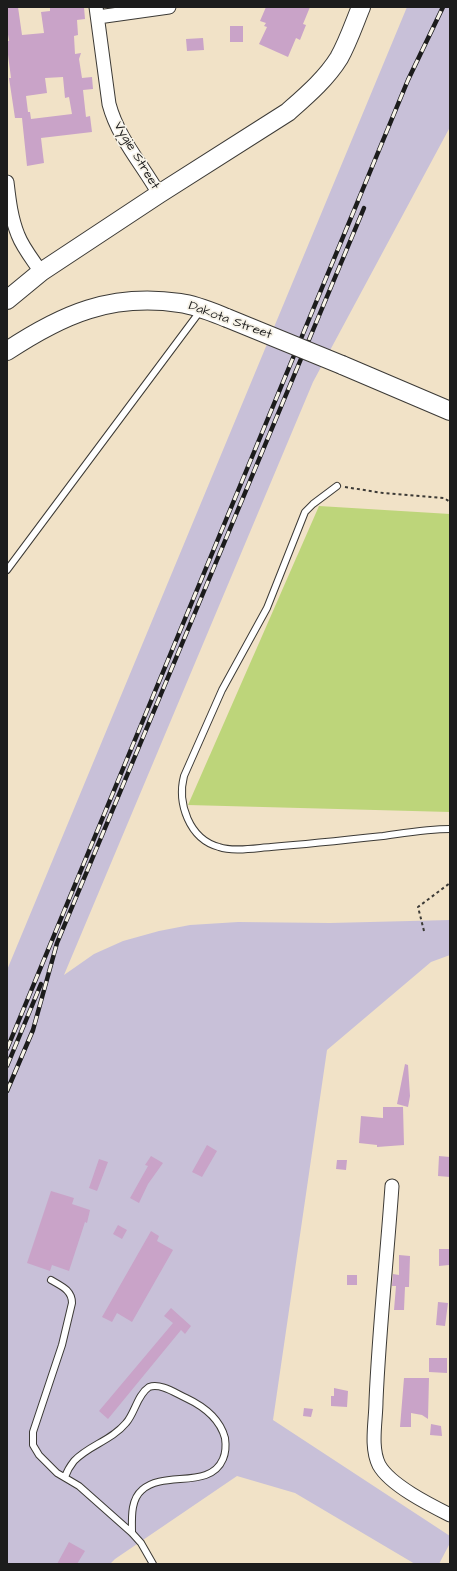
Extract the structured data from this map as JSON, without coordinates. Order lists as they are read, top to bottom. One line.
{"streets":{"street":["Vygie Street","Dakota Street"]}}
